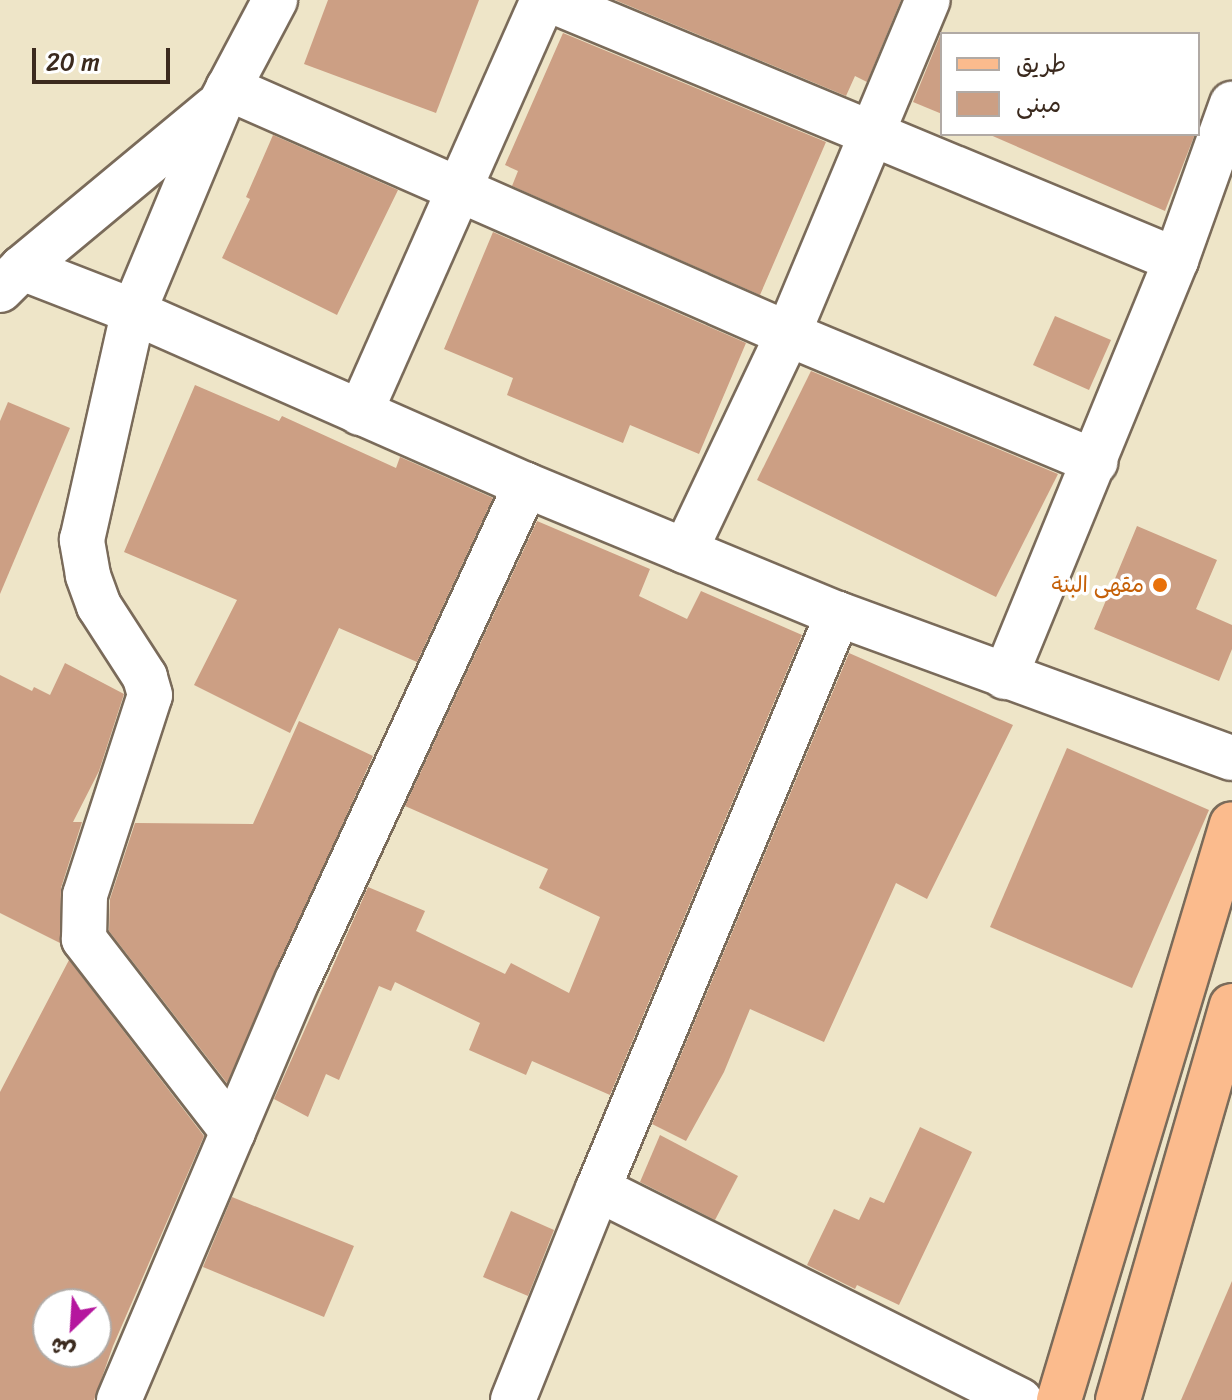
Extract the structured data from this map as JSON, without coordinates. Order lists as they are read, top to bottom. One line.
{"places":["مقهى البنة"],"legend":["طريق","مبنى"],"scale_bar":"20 m","north":"bottom left"}
